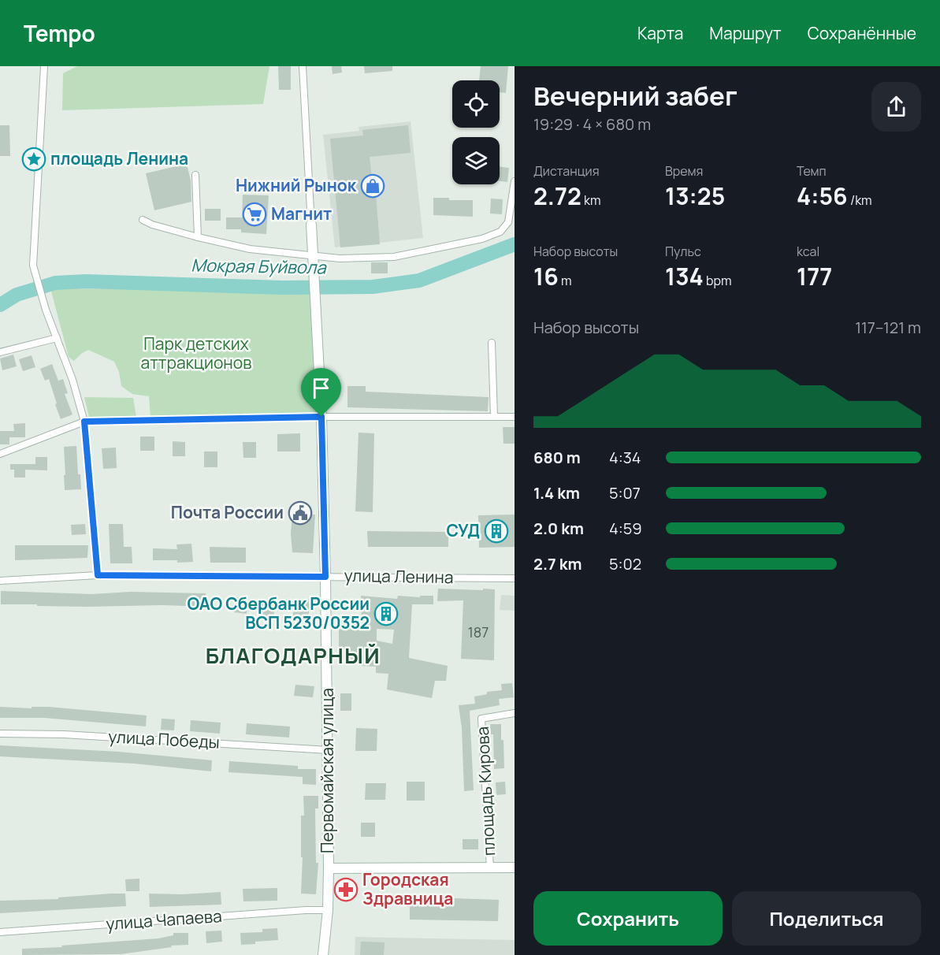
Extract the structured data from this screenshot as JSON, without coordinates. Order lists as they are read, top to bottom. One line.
{"streets":{"main road":["Первомайская улица"],"street":["улица Ленина","улица Победы","площадь Кирова","улица Чапаева"]},"crossings":[["улица Ленина","Первомайская улица"],["улица Победы","Первомайская улица"],["Первомайская улица","улица Чапаева"]],"districts":["БЛАГОДАРНЫЙ"],"water":["Мокрая Буйвола"],"parks":["Парк детских аттракционов"],"places":{"place":["площадь Ленина"],"shop":["Нижний Рынок"],"supermarket":["Магнит"],"public building":["Почта России"],"building":["СУД","ОАО Сбербанк России ВСП 5230/0352"],"pharmacy":["Городская Здравница"]},"house_numbers":["187"],"page":{"header":"Tempo","nav":["Карта","Маршрут","Сохранённые"],"heading":["Вечерний забег","19:29 · 4 × 680 m"],"stats":[["Дистанция","2.72 km"],["Время","13:25"],["Темп","4:56 /km"],["Набор высоты","16 m"],["Пульс","134 bpm"],["kcal","177"]],"chart":["Набор высоты","117–121 m"],"list":[{"name":"680 m","note":"4:34"},{"name":"1.4 km","note":"5:07"},{"name":"2.0 km","note":"4:59"},{"name":"2.7 km","note":"5:02"}],"buttons":["Сохранить","Поделиться"]}}
